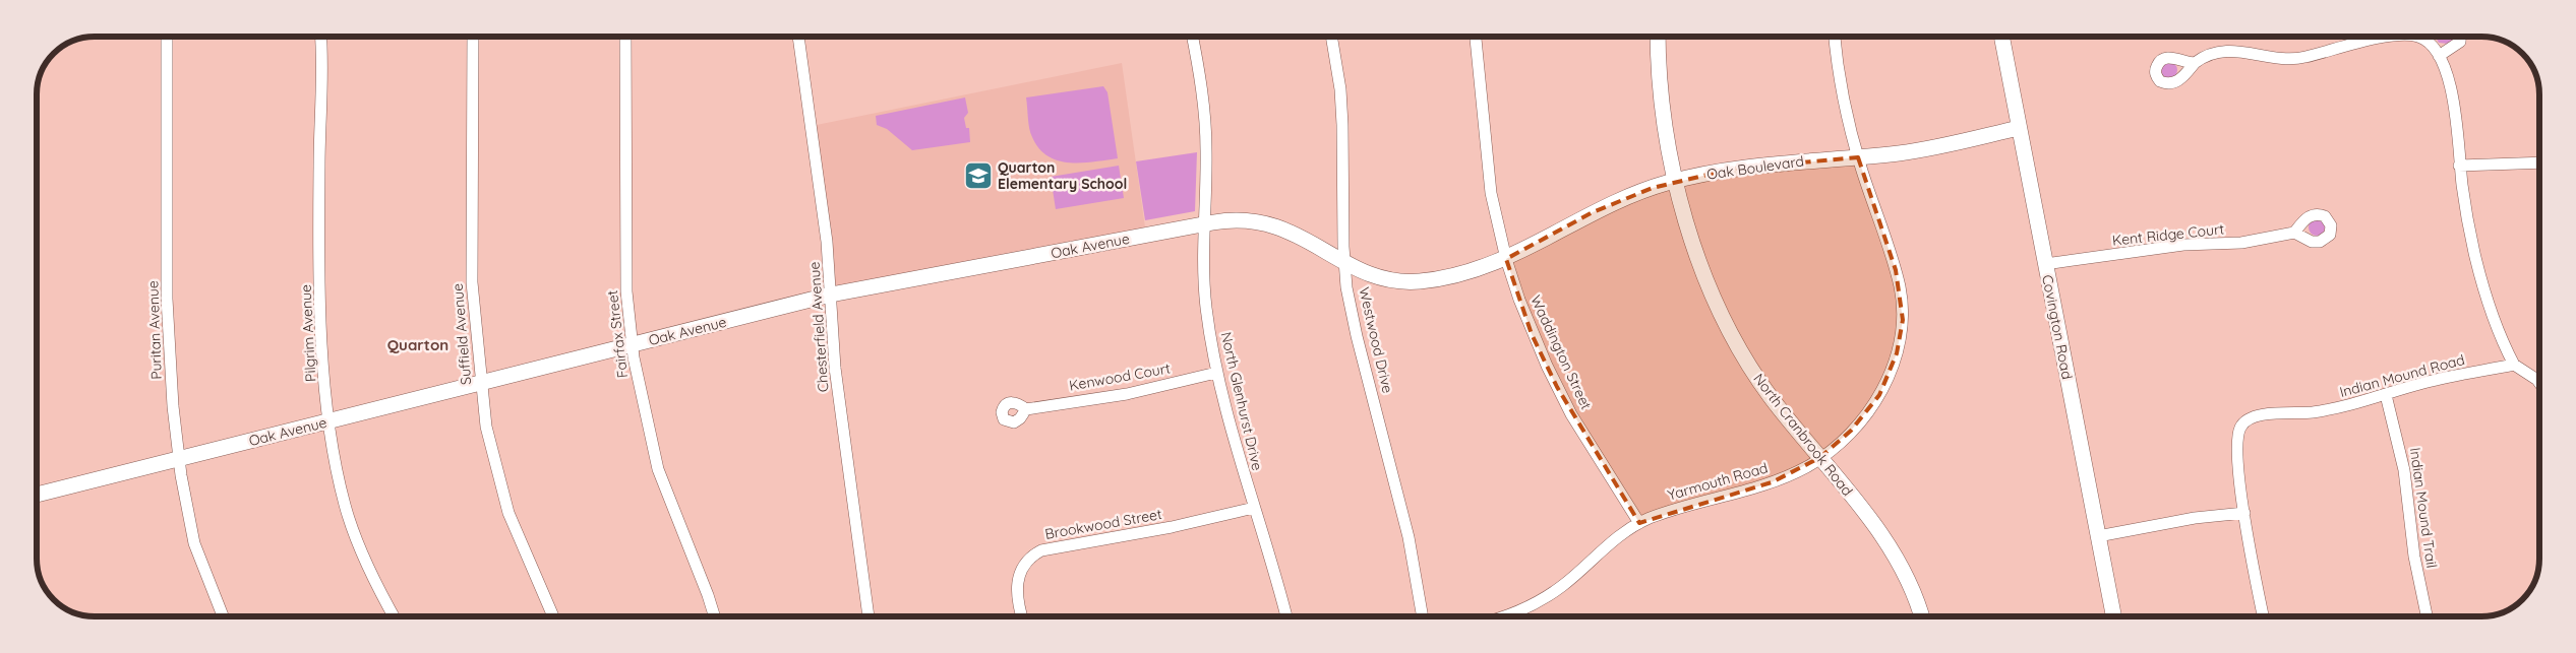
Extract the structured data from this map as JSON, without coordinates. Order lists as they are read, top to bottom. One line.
{"streets":{"street":["Oak Boulevard","Kent Ridge Court","Oak Avenue","Chesterfield Avenue","Covington Road","Puritan Avenue","Pilgrim Avenue","Suffield Avenue","Fairfax Street","Westwood Drive","Waddington Street","Indian Mound Road","Kenwood Court","North Glenhurst Drive","North Cranbrook Road","Yarmouth Road","Indian Mound Trail","Brookwood Street"]},"crossings":[["Oak Boulevard","Oak Avenue"],["Oak Boulevard","Covington Road"],["Oak Boulevard","Westwood Drive"],["Oak Boulevard","Waddington Street"],["Oak Boulevard","North Cranbrook Road"],["Oak Boulevard","Yarmouth Road"],["Kent Ridge Court","Covington Road"],["Oak Avenue","Chesterfield Avenue"],["Oak Avenue","Puritan Avenue"],["Oak Avenue","Pilgrim Avenue"],["Oak Avenue","Suffield Avenue"],["Oak Avenue","Fairfax Street"],["Oak Avenue","Westwood Drive"],["Oak Avenue","North Glenhurst Drive"],["Waddington Street","Yarmouth Road"],["Indian Mound Road","Indian Mound Trail"],["Kenwood Court","North Glenhurst Drive"],["North Glenhurst Drive","Brookwood Street"],["North Cranbrook Road","Yarmouth Road"]],"districts":["Quarton"],"places":{"school or university":["Quarton Elementary School"]}}
